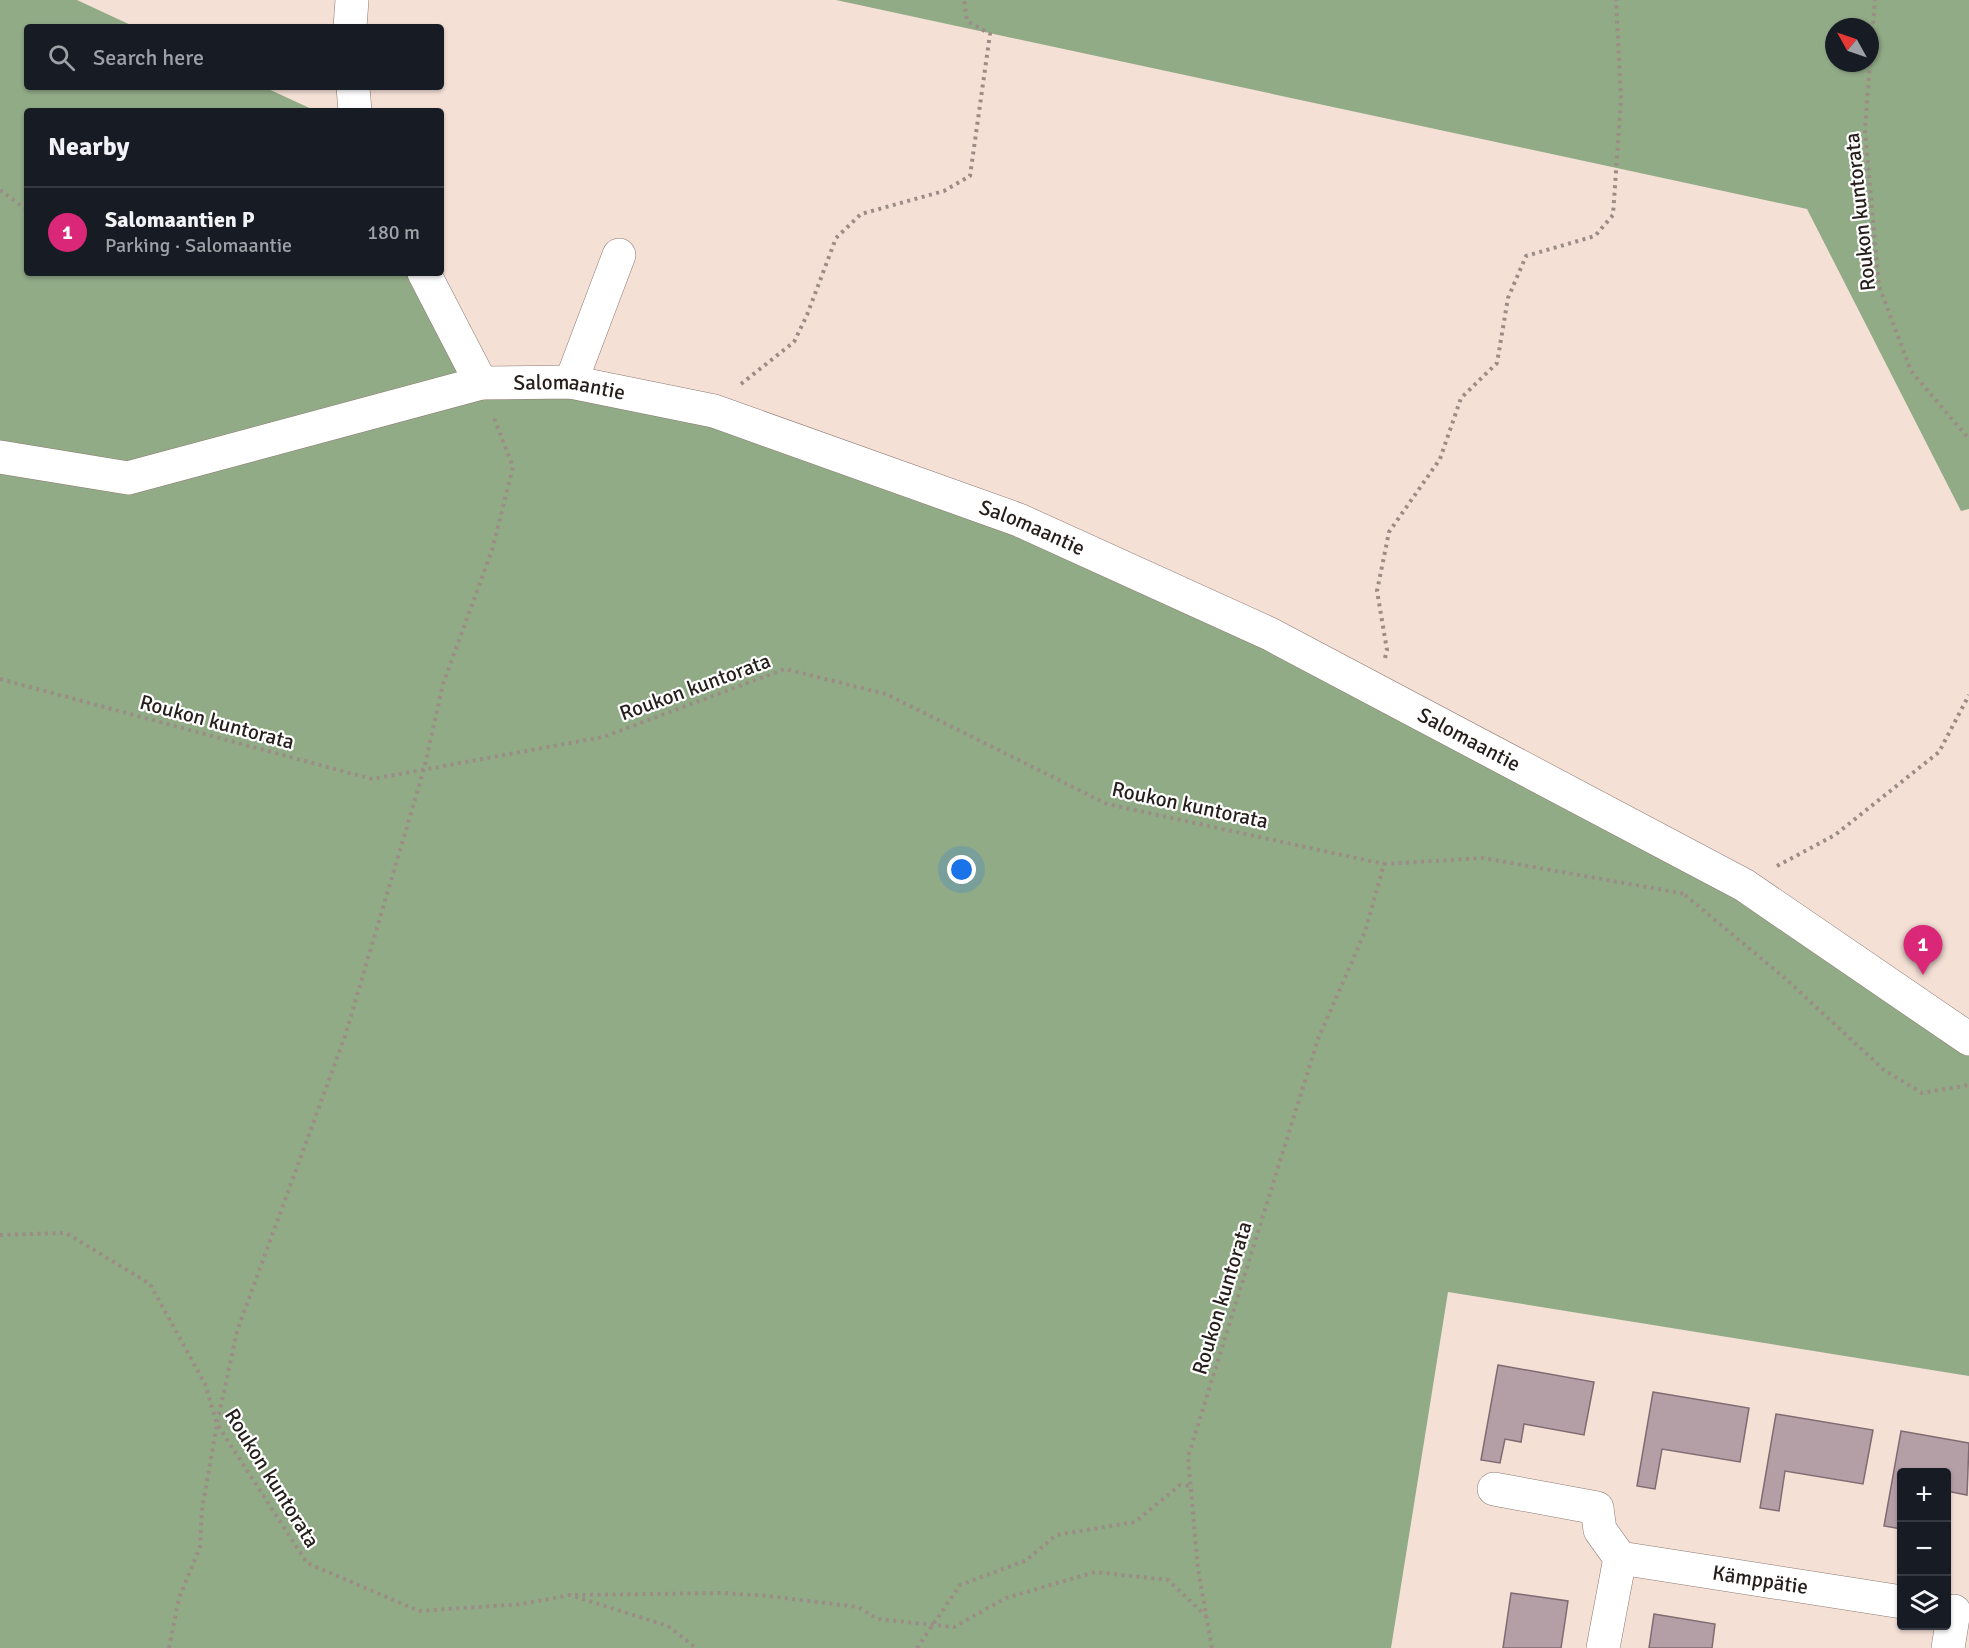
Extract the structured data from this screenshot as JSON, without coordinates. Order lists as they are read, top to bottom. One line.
{"streets":{"street":["Salomaantie","Kämppätie"],"path":["Roukon kuntorata"]},"crossings":[["Roukon kuntorata","Salomaantie"]],"north":"top left","page":{"search":"Search here","heading":"Nearby","list":[{"mark":"1","name":"Salomaantien P","note":"Parking · Salomaantie","value":"180 m"}],"pins":"1","map_buttons":["+","−"]}}
